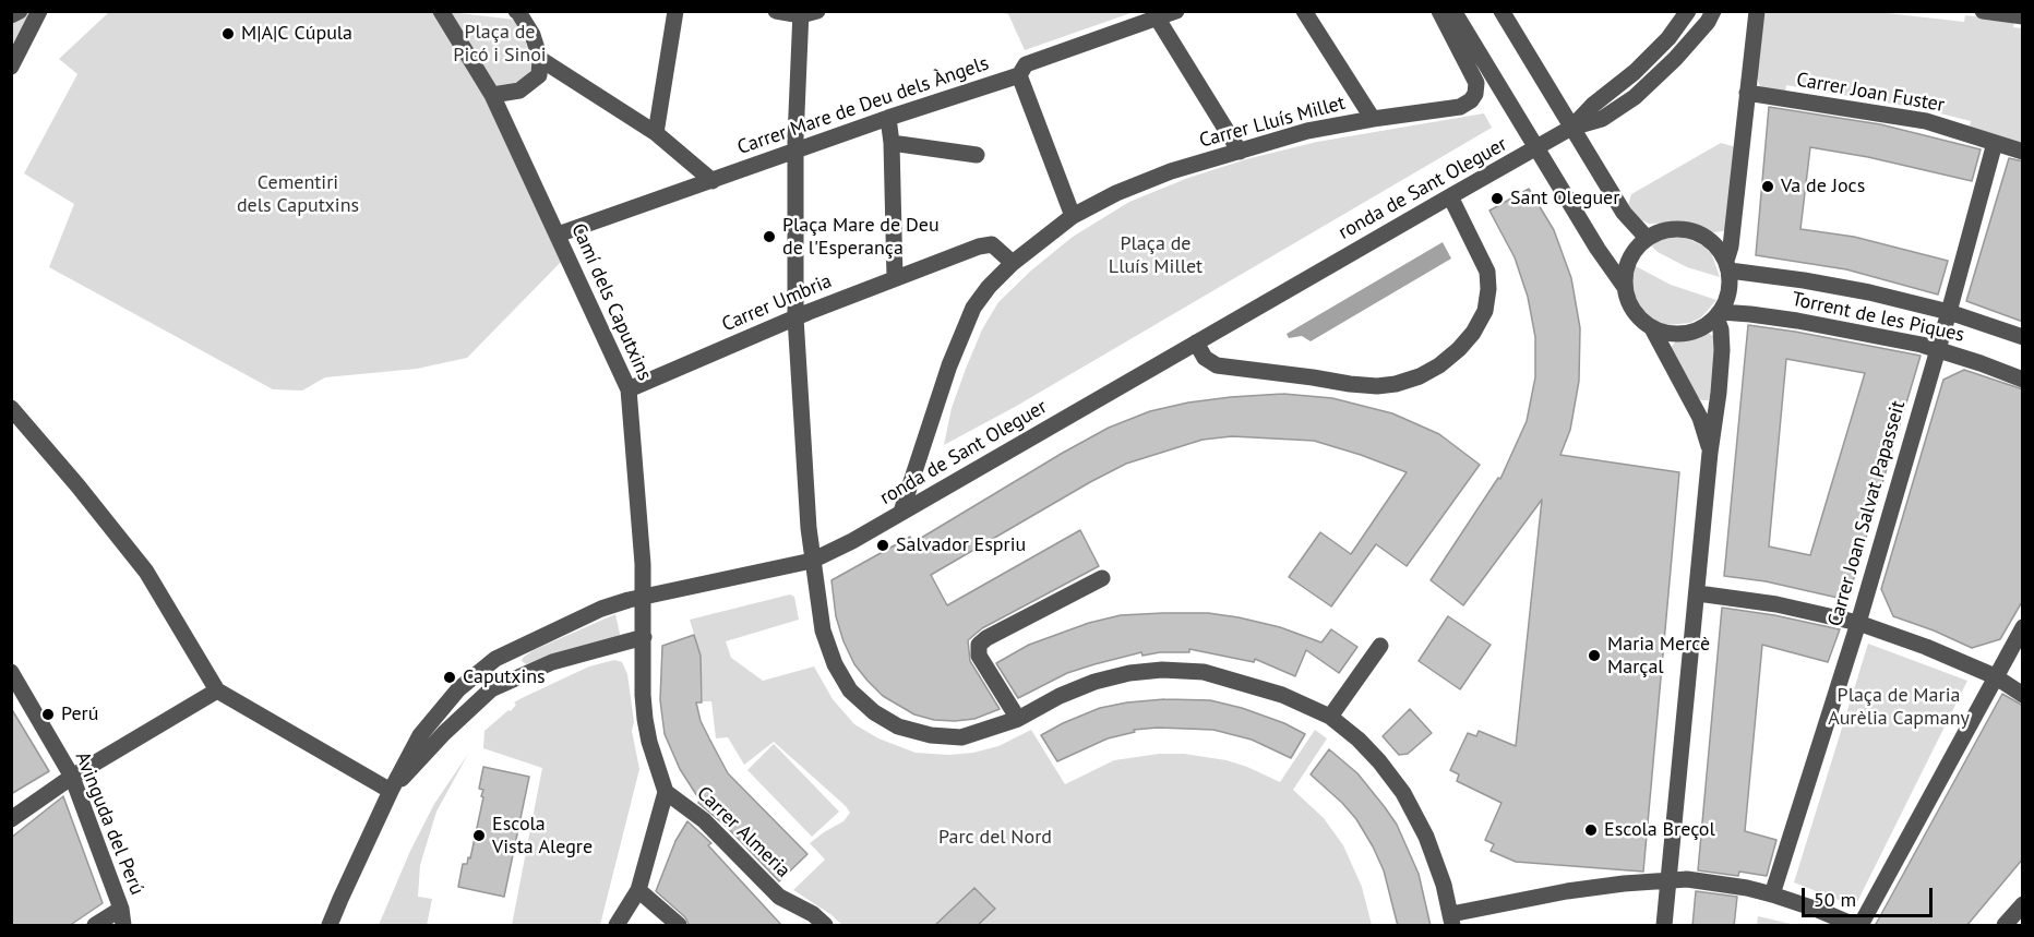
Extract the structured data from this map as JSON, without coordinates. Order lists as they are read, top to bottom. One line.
{"streets":{"street":["Carrer Joan Fuster","Carrer Mare de Deu dels Àngels","Carrer Lluís Millet","ronda de Sant Oleguer","Camí dels Caputxins","Carrer Umbria","Torrent de les Piques","Carrer Joan Salvat Papasseit","Avinguda del Perú","Carrer Almeria"]},"crossings":[["Carrer Joan Fuster","Carrer Joan Salvat Papasseit"],["Carrer Mare de Deu dels Àngels","Camí dels Caputxins"],["Carrer Lluís Millet","ronda de Sant Oleguer"],["Carrer Lluís Millet","Carrer Umbria"],["ronda de Sant Oleguer","Camí dels Caputxins"],["Camí dels Caputxins","Carrer Umbria"],["Camí dels Caputxins","Carrer Almeria"],["Torrent de les Piques","Carrer Joan Salvat Papasseit"]],"parks":["Plaça de Picó i Sinoi","Cementiri dels Caputxins","Plaça de Lluís Millet","Plaça de Maria Aurèlia Capmany","Parc del Nord"],"places":["M|A|C Cúpula","Va de Jocs","Sant Oleguer","Plaça Mare de Deu de l'Esperança","Salvador Espriu","Maria Mercè Marçal","Caputxins","Perú","Escola Breçol","Escola Vista Alegre"],"scale_bar":"50 m"}
